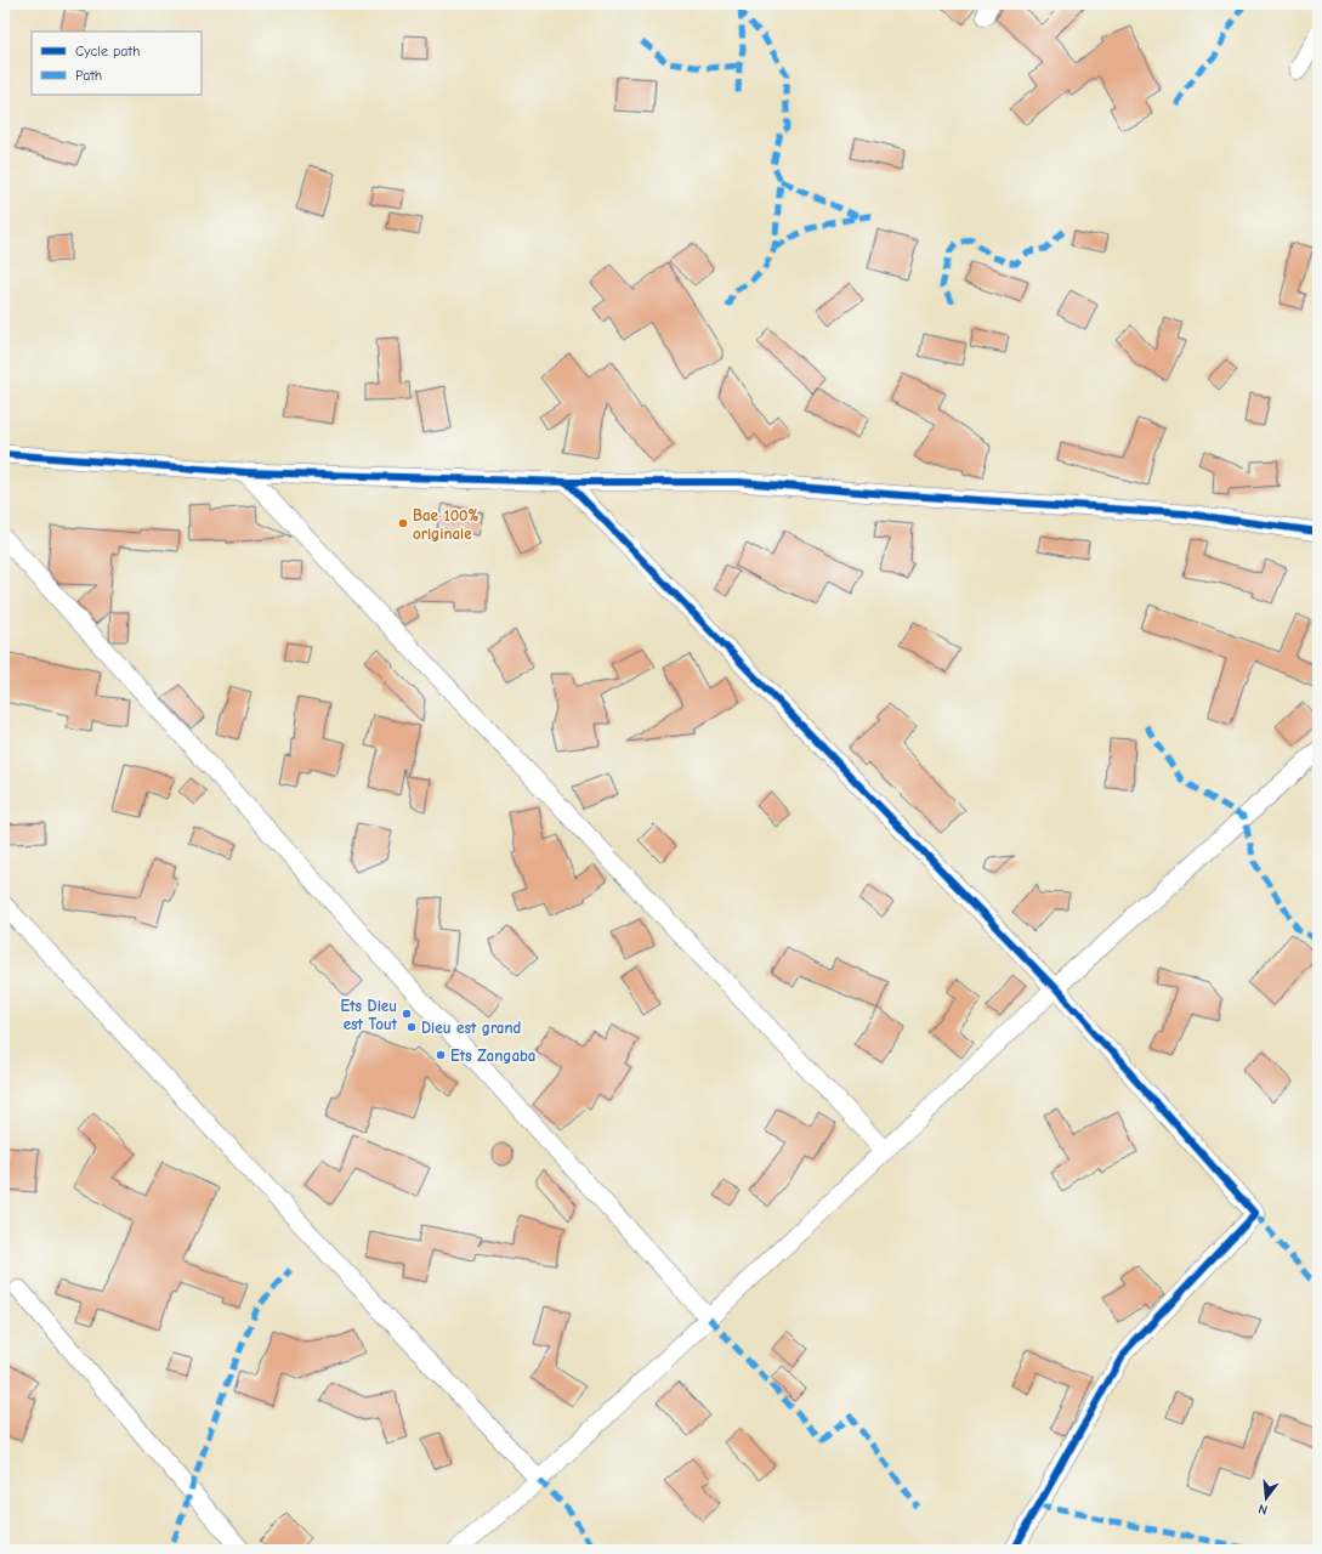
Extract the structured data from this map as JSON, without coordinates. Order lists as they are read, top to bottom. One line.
{"places":["Bae 100% originale","Ets Dieu est Tout","Dieu est grand","Ets Zangaba"],"legend":["Cycle path","Path"],"north":"bottom"}
